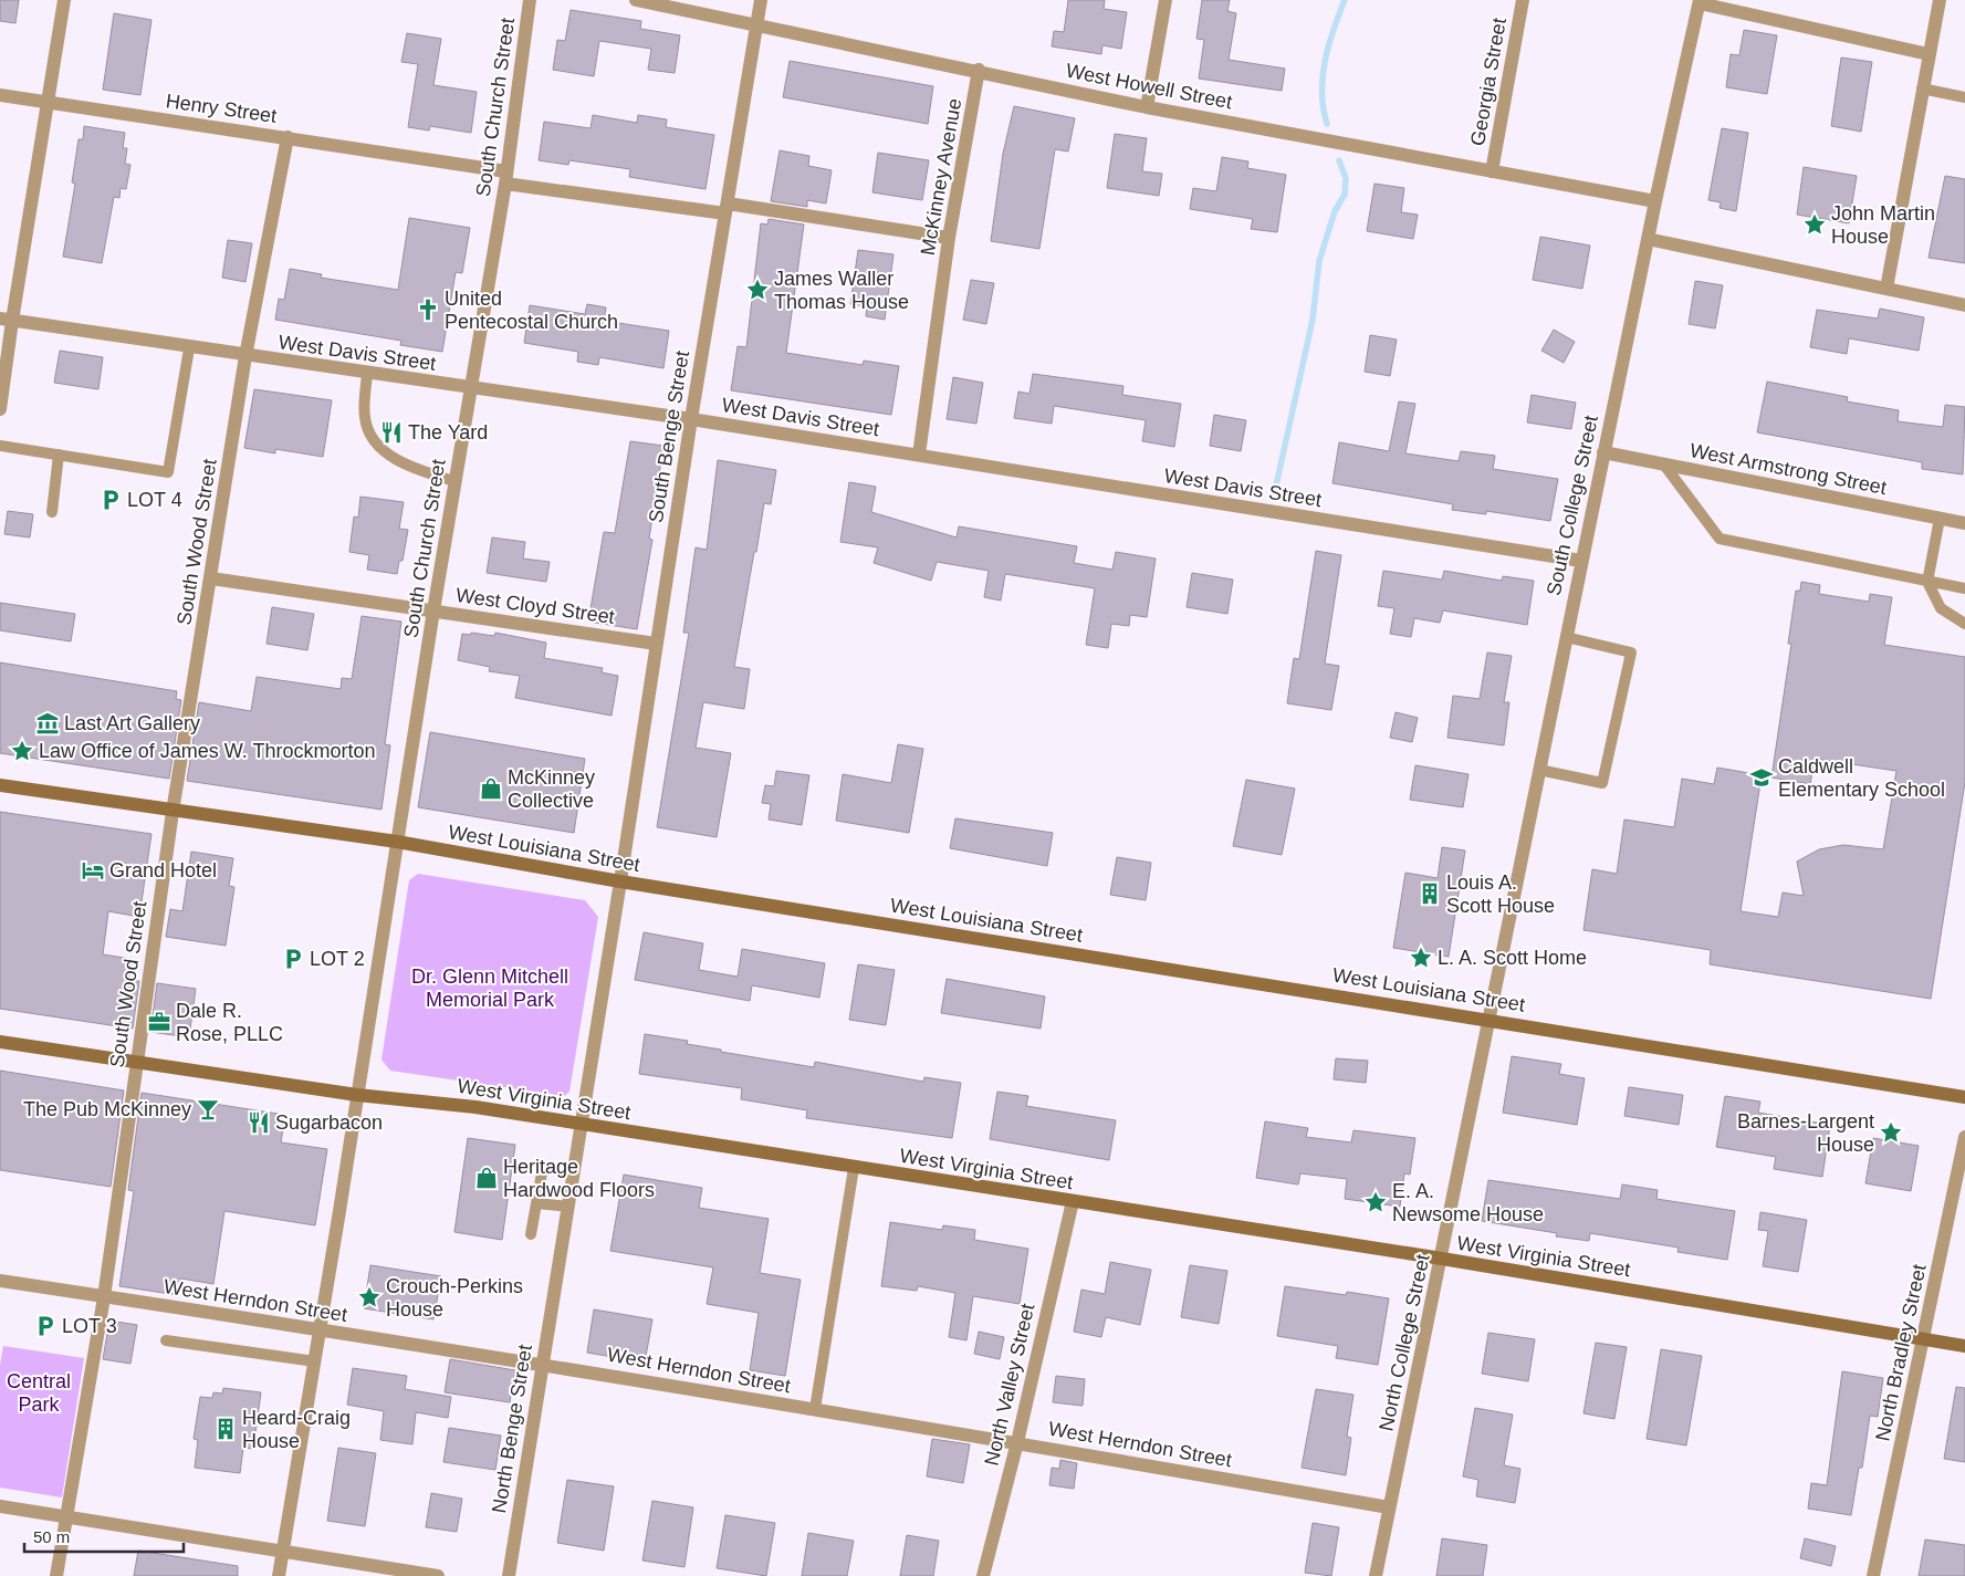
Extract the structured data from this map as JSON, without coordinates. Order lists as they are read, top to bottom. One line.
{"streets":{"main road":["West Louisiana Street","West Virginia Street"],"street":["Georgia Street","West Howell Street","South Church Street","Henry Street","McKinney Avenue","West Davis Street","South Benge Street","West Armstrong Street","South College Street","South Wood Street","West Cloyd Street","West Herndon Street","North College Street","North Bradley Street","North Valley Street","North Benge Street"]},"crossings":[["Georgia Street","West Howell Street"],["West Howell Street","McKinney Avenue"],["West Howell Street","South Benge Street"],["West Howell Street","South College Street"],["South Church Street","Henry Street"],["South Church Street","West Davis Street"],["South Church Street","West Cloyd Street"],["South Church Street","West Louisiana Street"],["South Church Street","West Virginia Street"],["South Church Street","West Herndon Street"],["Henry Street","South Wood Street"],["McKinney Avenue","West Davis Street"],["West Davis Street","South Benge Street"],["West Davis Street","South College Street"],["West Davis Street","South Wood Street"],["South Benge Street","West Cloyd Street"],["South Benge Street","West Louisiana Street"],["South Benge Street","West Virginia Street"],["South Benge Street","North Benge Street"],["West Armstrong Street","South College Street"],["South College Street","West Louisiana Street"],["South College Street","North College Street"],["South Wood Street","West Cloyd Street"],["South Wood Street","West Louisiana Street"],["South Wood Street","West Virginia Street"],["South Wood Street","West Herndon Street"],["West Louisiana Street","North College Street"],["West Virginia Street","North College Street"],["West Virginia Street","North Bradley Street"],["West Virginia Street","North Valley Street"],["West Virginia Street","North Benge Street"],["West Herndon Street","North College Street"],["West Herndon Street","North Valley Street"],["West Herndon Street","North Benge Street"]],"parks":["Dr. Glenn Mitchell Memorial Park","Central Park"],"places":{"place":["John Martin House","James Waller Thomas House","Law Office of James W. Throckmorton","L. A. Scott Home","Barnes-Largent House","E. A. Newsome House","Crouch-Perkins House"],"church":["United Pentecostal Church"],"restaurant":["The Yard","Sugarbacon"],"parking":["LOT 4","LOT 2","LOT 3"],"museum":["Last Art Gallery"],"school or university":["Caldwell Elementary School"],"shop":["McKinney Collective","Heritage Hardwood Floors"],"hotel":["Grand Hotel"],"building":["Louis A. Scott House","Heard-Craig House"],"office":["Dale R. Rose, PLLC"],"bar":["The Pub McKinney"]},"scale_bar":"50 m"}
